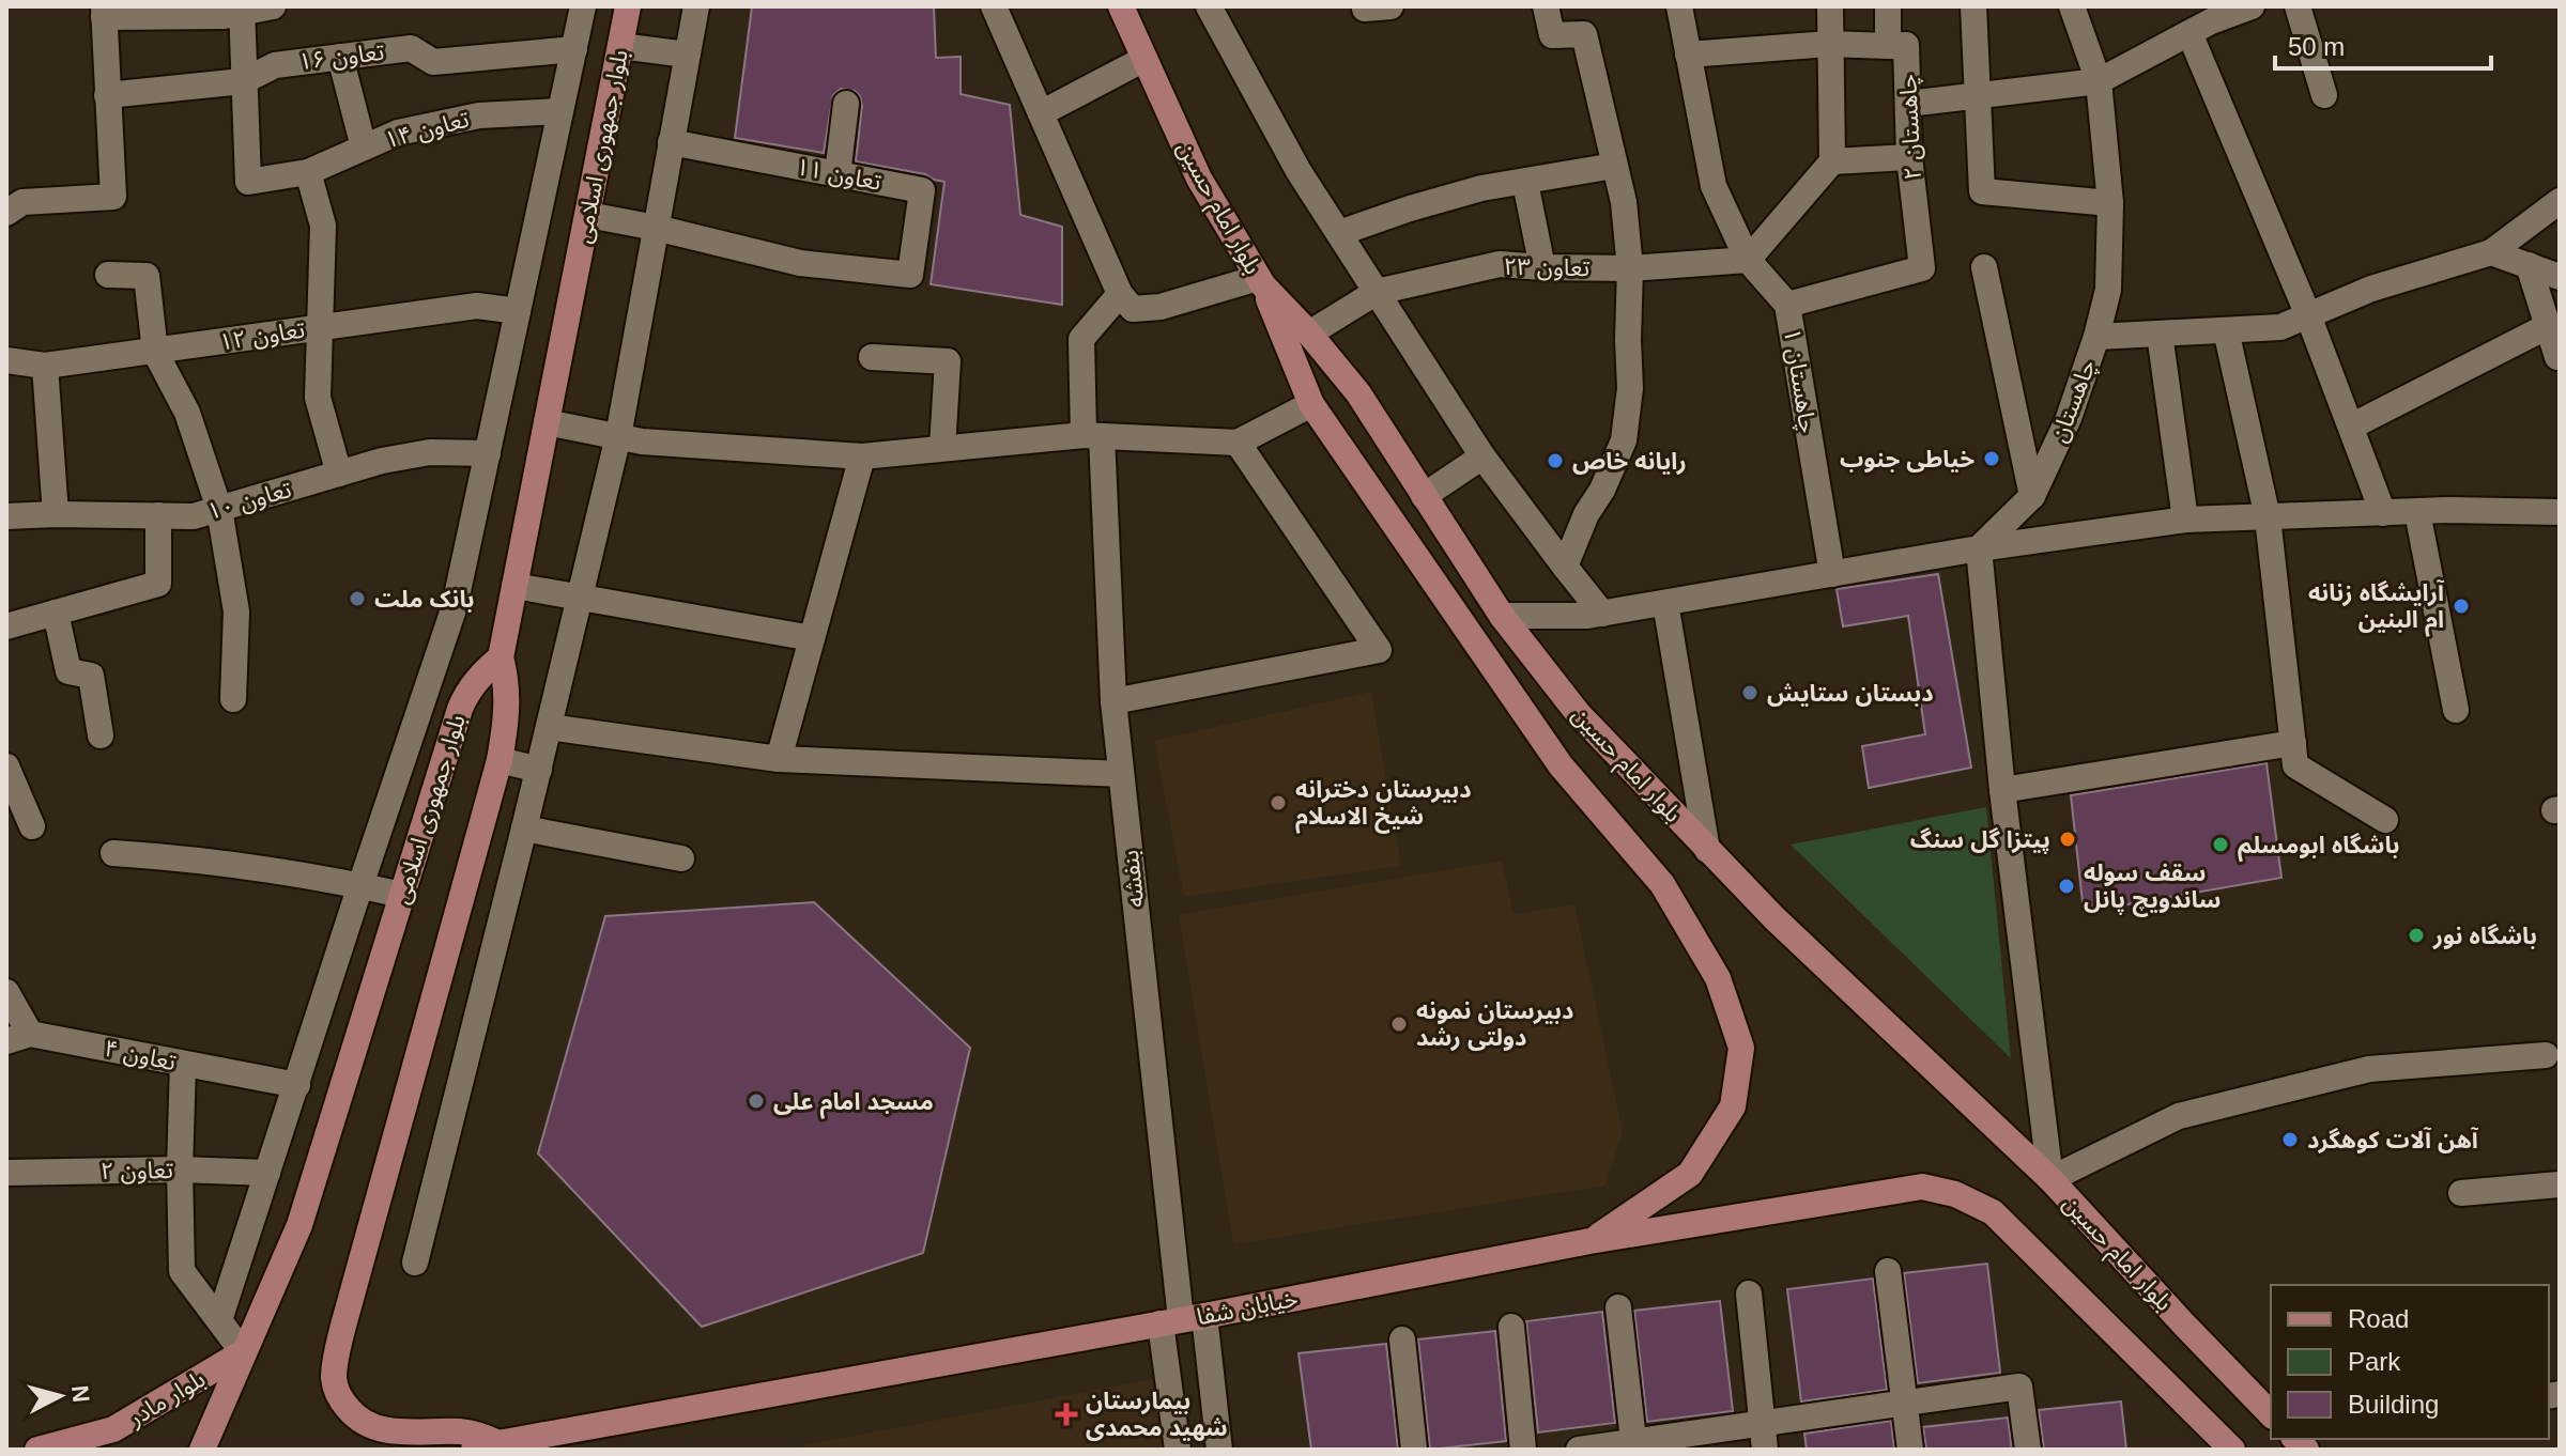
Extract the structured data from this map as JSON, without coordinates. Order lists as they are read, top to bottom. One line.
{"streets":{"main road":["بلوار جمهوری اسلامی","بلوار امام حسین","خیابان شفا","بلوار مادر"],"street":["تعاون ۱۶","چاهستان ۲","تعاون ۱۴","تعاون ۱۱","تعاون ۲۳","تعاون ۱۲","چاهستان ۱","چاهستان","تعاون ۱۰","بنفشه","تعاون ۴","تعاون ۲"]},"crossings":[["تعاون ۱۶","تعاون ۱۴"],["چاهستان ۲","چاهستان ۱"],["بلوار جمهوری اسلامی","بلوار مادر"],["بلوار امام حسین","تعاون ۲۳"],["تعاون ۲۳","چاهستان ۱"],["بنفشه","خیابان شفا"]],"places":{"other":["خیاطی جنوب","رایانه خاص","بانک ملت","آرایشگاه زنانه ام البنین","دبستان ستایش","دبیرستان دخترانه شیخ الاسلام","پیتزا گل سنگ","باشگاه ابومسلم","سقف سوله ساندویچ پانل","باشگاه نور","دبیرستان نمونه دولتی رشد","مسجد امام علی","آهن آلات کوهگرد"],"health":["بیمارستان شهید محمدی"]},"legend":["Road","Park","Building"],"scale_bar":"50 m","north":"right"}
